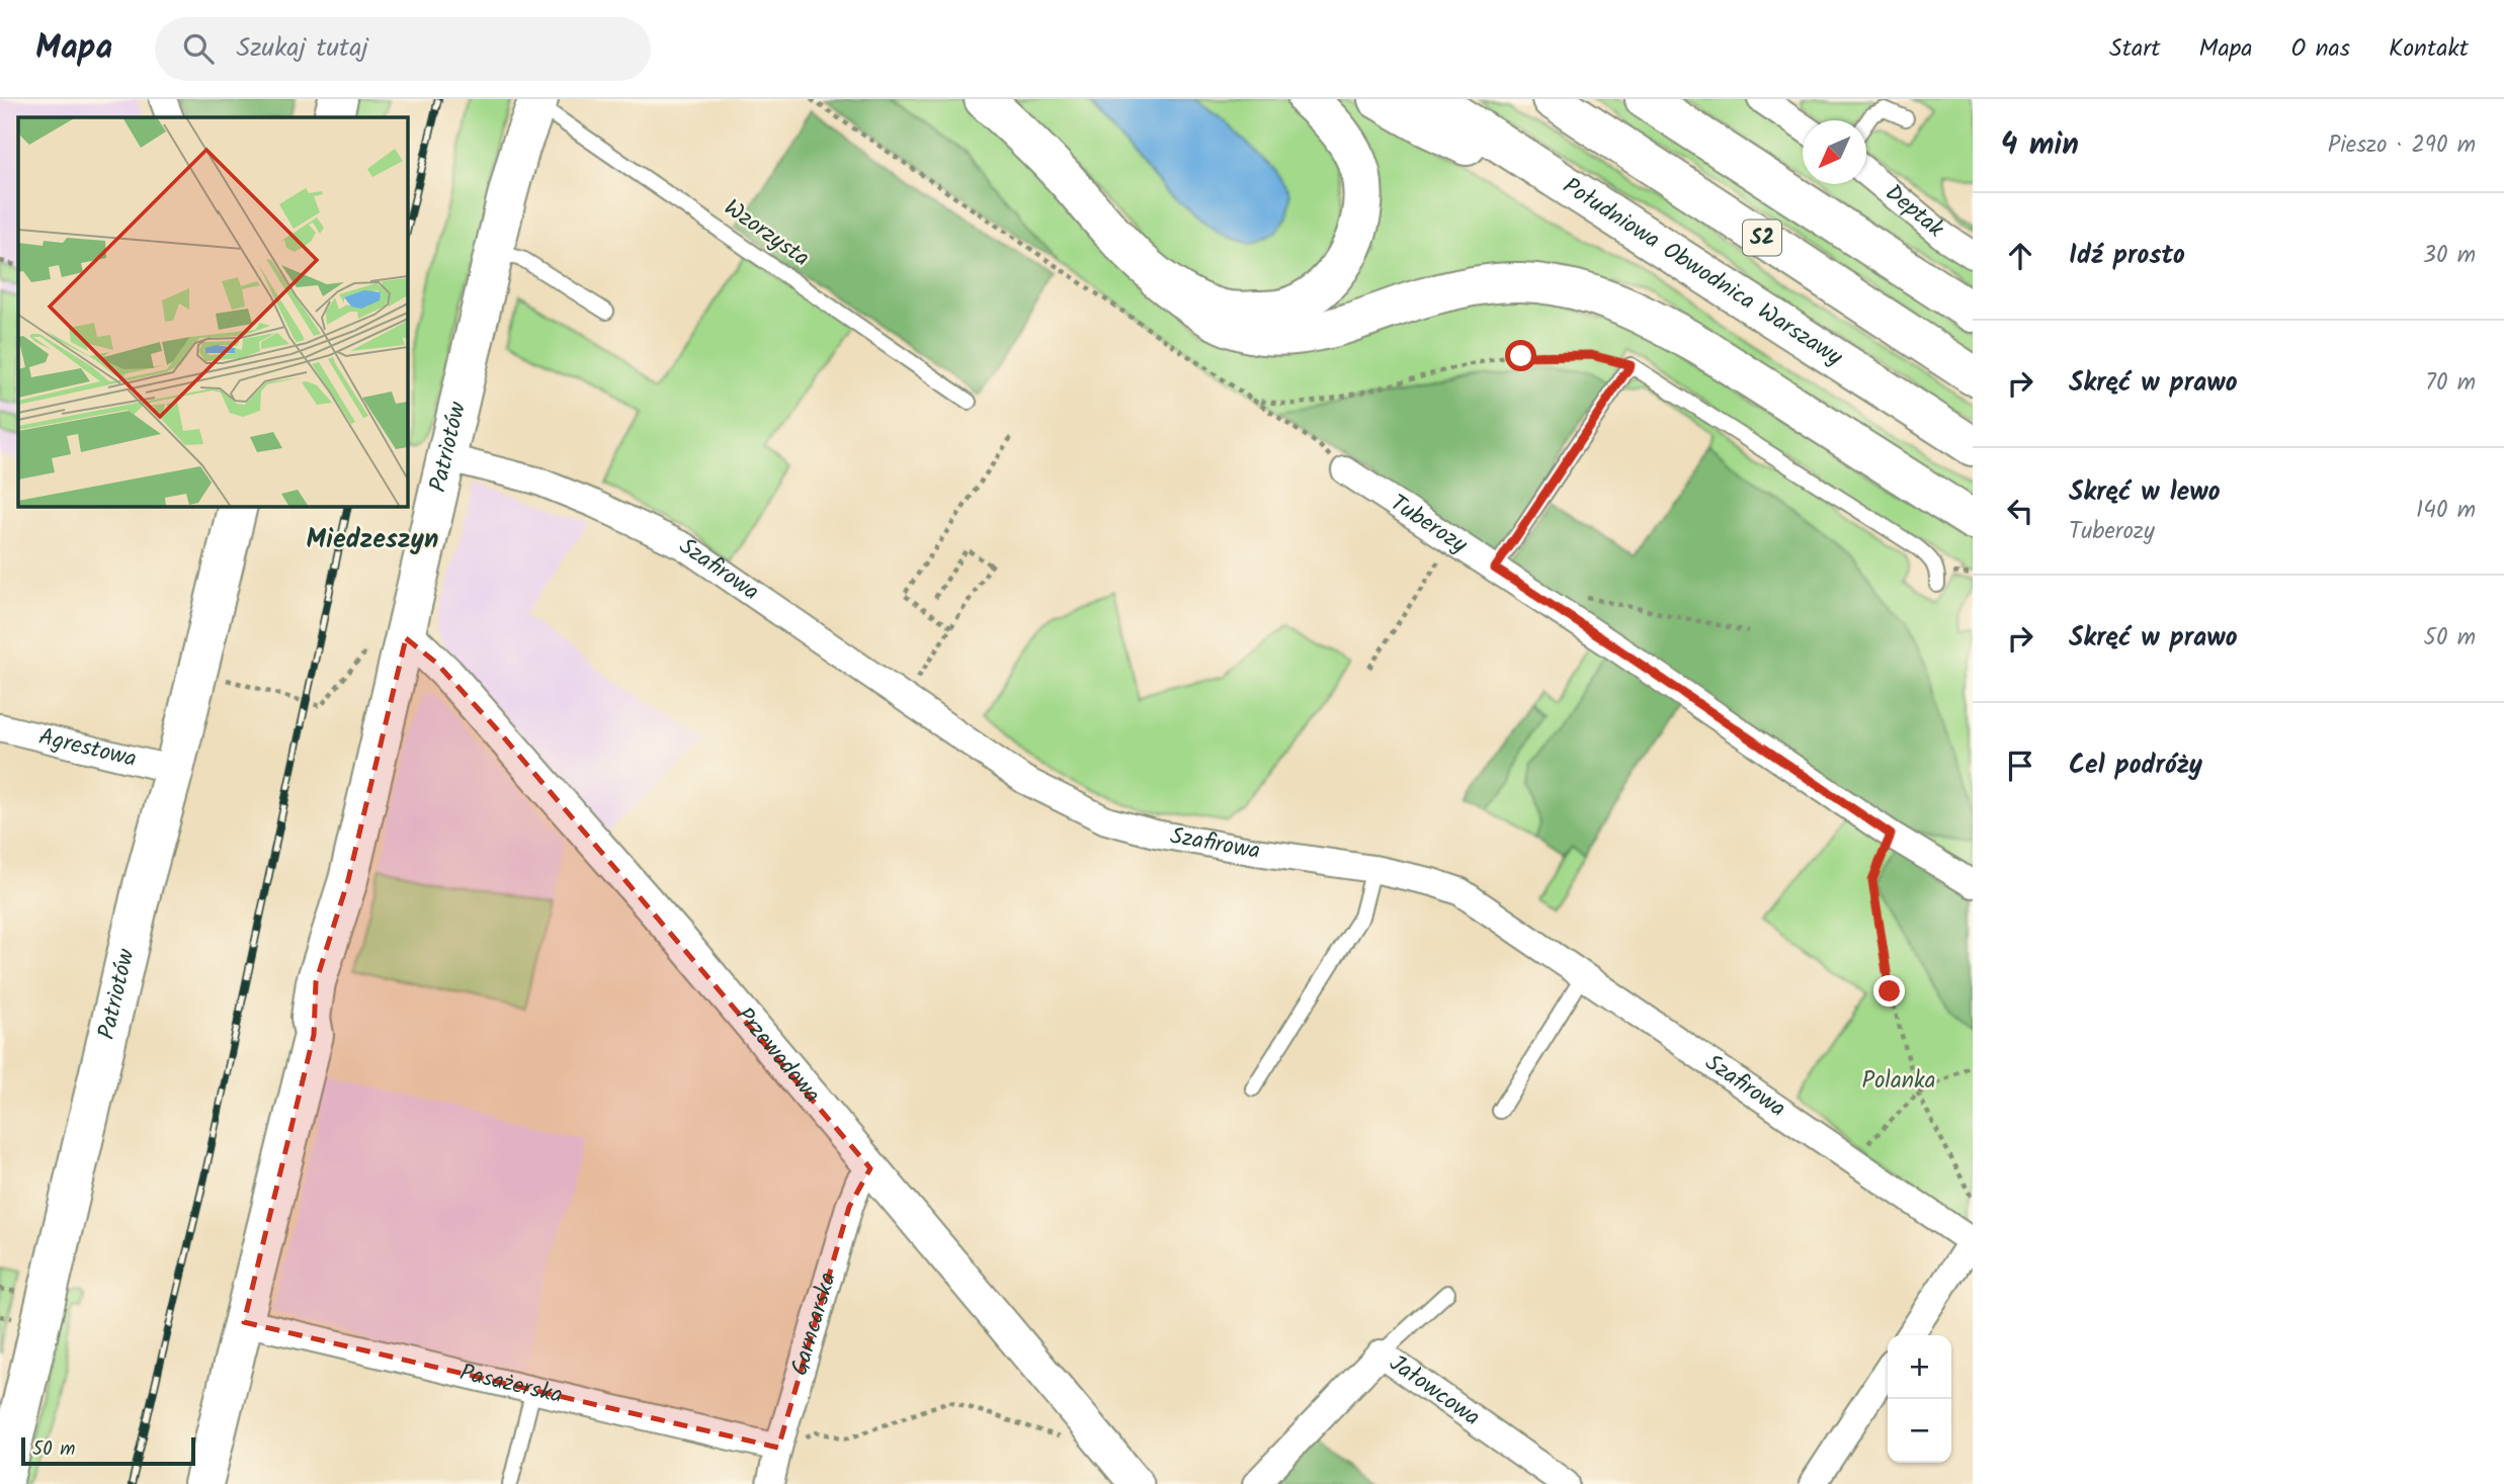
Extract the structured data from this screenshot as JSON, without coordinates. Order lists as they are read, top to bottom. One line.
{"streets":{"main road":["S2","Południowa Obwodnica Warszawy","Patriotów"],"street":["Deptak","Tuberozy","Szafirowa","Agrestowa","Przewodowa","Garncarska","Pasażerska","Jałowcowa"],"lane":["Wzorzysta"]},"crossings":[["Wzorzysta","Patriotów"],["Patriotów","Szafirowa"],["Patriotów","Agrestowa"],["Patriotów","Przewodowa"],["Patriotów","Pasażerska"],["Przewodowa","Garncarska"],["Garncarska","Pasażerska"]],"districts":["Miedzeszyn"],"parks":["Polanka"],"scale_bar":"50 m","north":"bottom left","page":{"header":"Mapa","search":"Szukaj tutaj","nav":["Start","Mapa","O nas","Kontakt"],"heading":["4 min","Pieszo · 290 m"],"list":[["Idź prosto","30 m"],["Skręć w prawo","70 m"],["Skręć w lewo","Tuberozy","140 m"],["Skręć w prawo","50 m"],"Cel podróży"],"map_buttons":["+","−"],"scale":"50 m"}}
